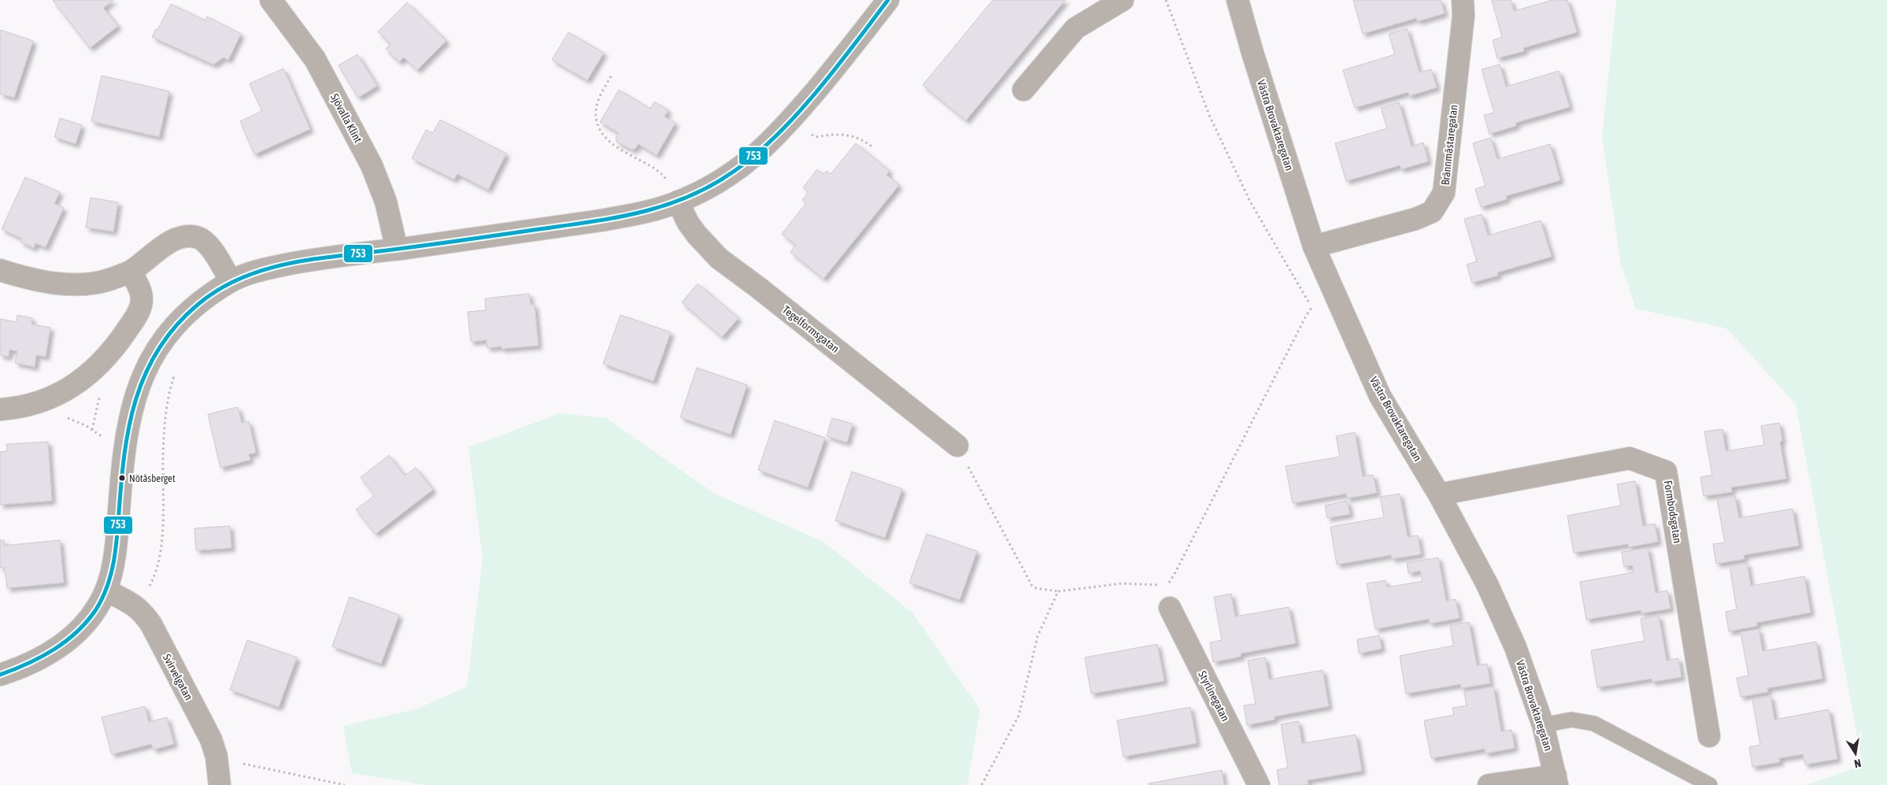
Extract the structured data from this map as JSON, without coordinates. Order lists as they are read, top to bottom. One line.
{"streets":{"street":["Sjövalla Klint","Västra Brovaktaregatan","Brännmästaregatan","Tegelformsgatan","Formbodsgatan","Svirvelgatan","Styrlinegatan"]},"crossings":[["Västra Brovaktaregatan","Brännmästaregatan"],["Västra Brovaktaregatan","Formbodsgatan"]],"places":["Nötåsberget"],"lines":["transit line 753"],"north":"bottom"}
